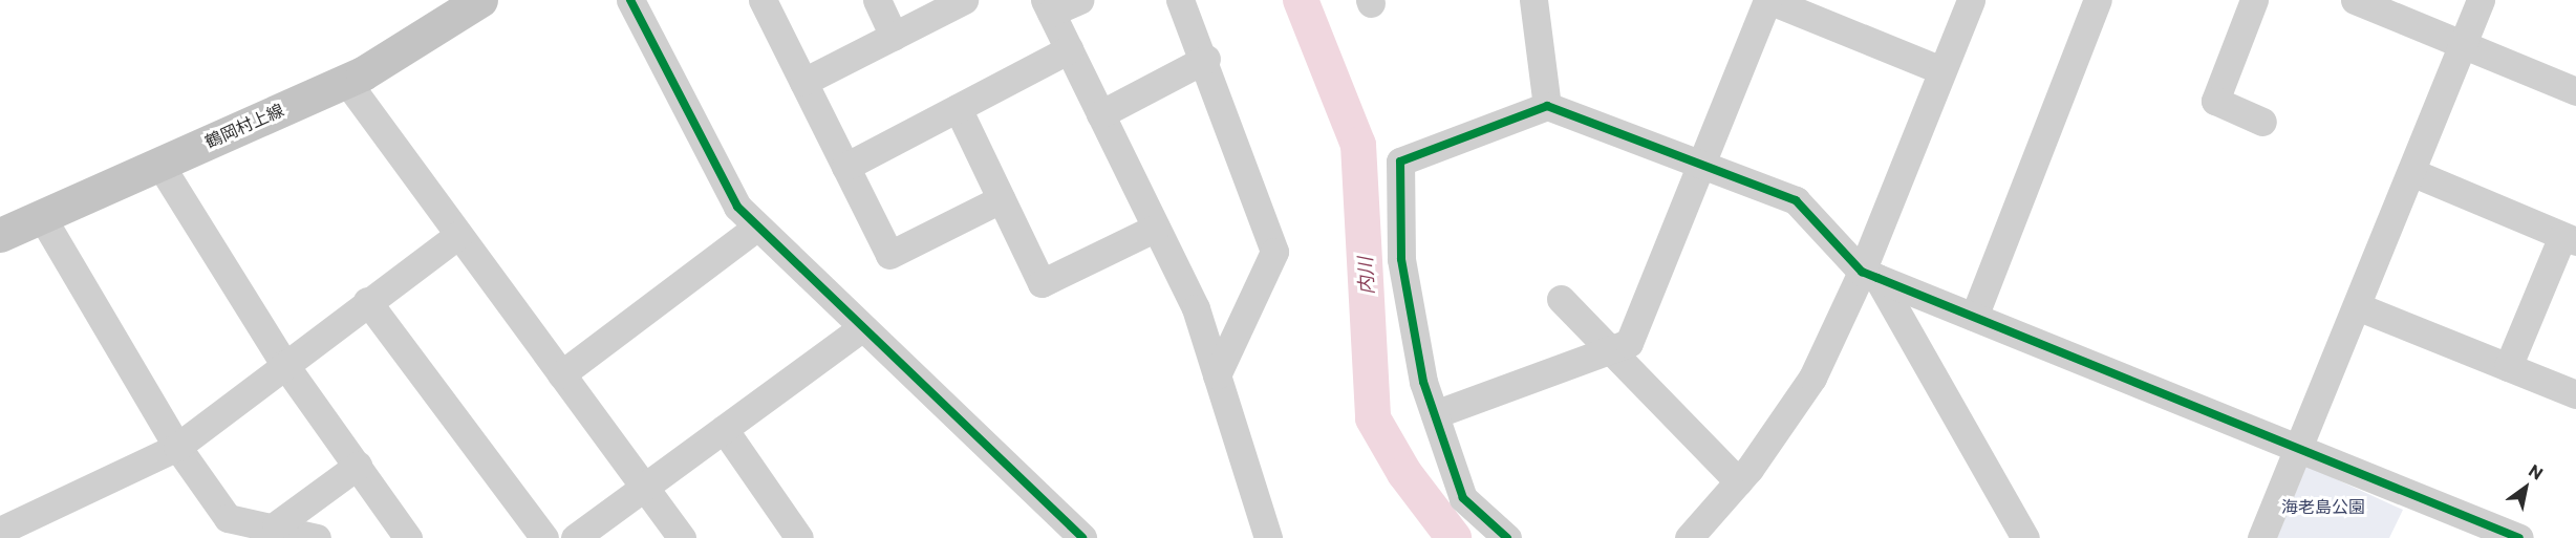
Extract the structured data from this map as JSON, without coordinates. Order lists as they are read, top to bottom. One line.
{"streets":{"main road":["鶴岡村上線"]},"water":["内川"],"parks":["海老島公園"],"north":"top right"}
